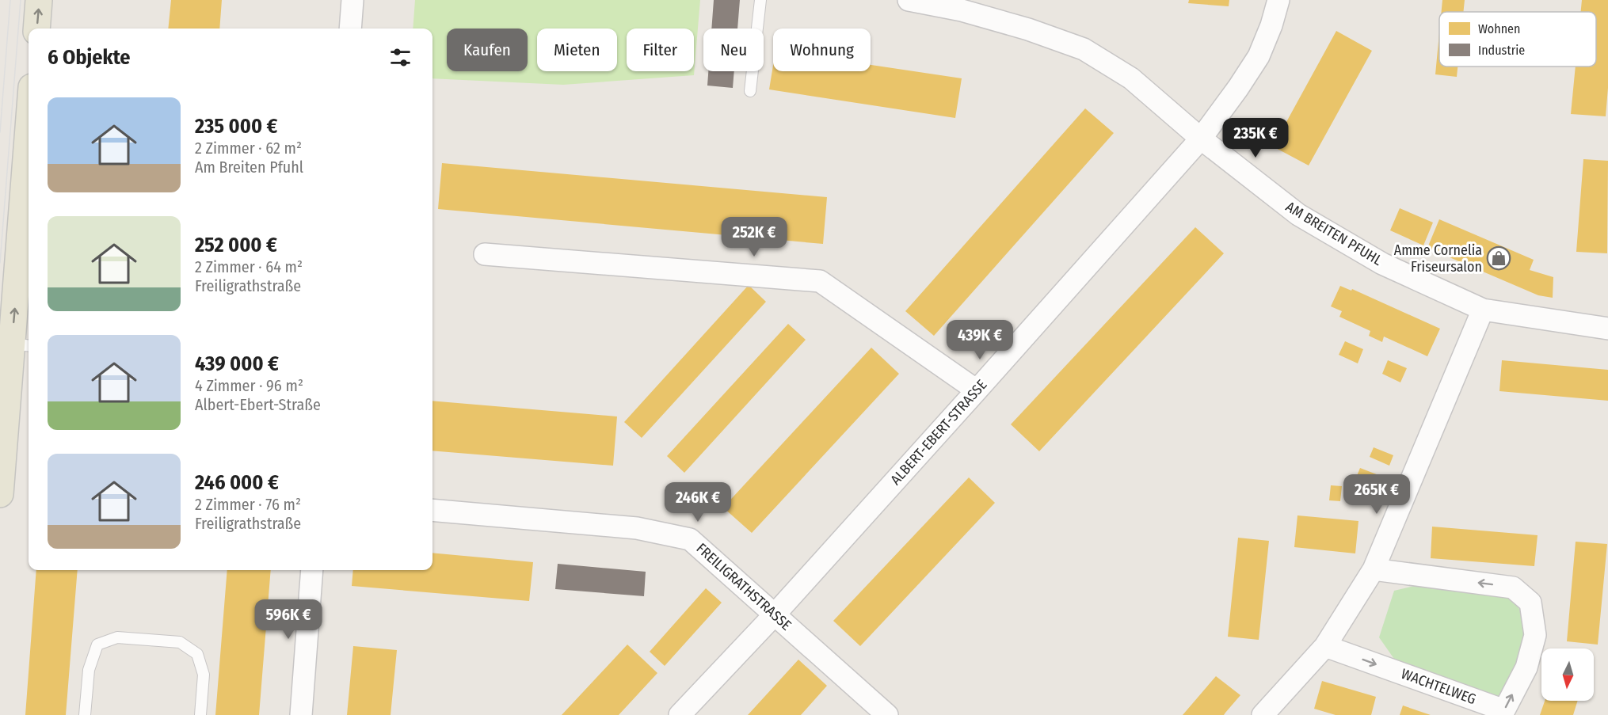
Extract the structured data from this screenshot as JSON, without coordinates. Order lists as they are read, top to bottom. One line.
{"streets":{"street":["AM BREITEN PFUHL","ALBERT-EBERT-STRASSE","FREILIGRATHSTRASSE","WACHTELWEG"]},"crossings":[["AM BREITEN PFUHL","ALBERT-EBERT-STRASSE"],["ALBERT-EBERT-STRASSE","FREILIGRATHSTRASSE"]],"places":{"shop":["Amme Cornelia Friseursalon"]},"legend":["Wohnen","Industrie"],"north":"bottom","page":{"chip":["Kaufen","Mieten","Filter","Neu","Wohnung"],"heading":"6 Objekte","list":[{"name":"235 000 €","note":"2 Zimmer · 62 m² · Am Breiten Pfuhl"},{"name":"252 000 €","note":"2 Zimmer · 64 m² · Freiligrathstraße"},{"name":"439 000 €","note":"4 Zimmer · 96 m² · Albert-Ebert-Straße"},{"name":"246 000 €","note":"2 Zimmer · 76 m² · Freiligrathstraße"}],"price":["235K €","252K €","439K €","265K €","246K €","596K €"]}}
